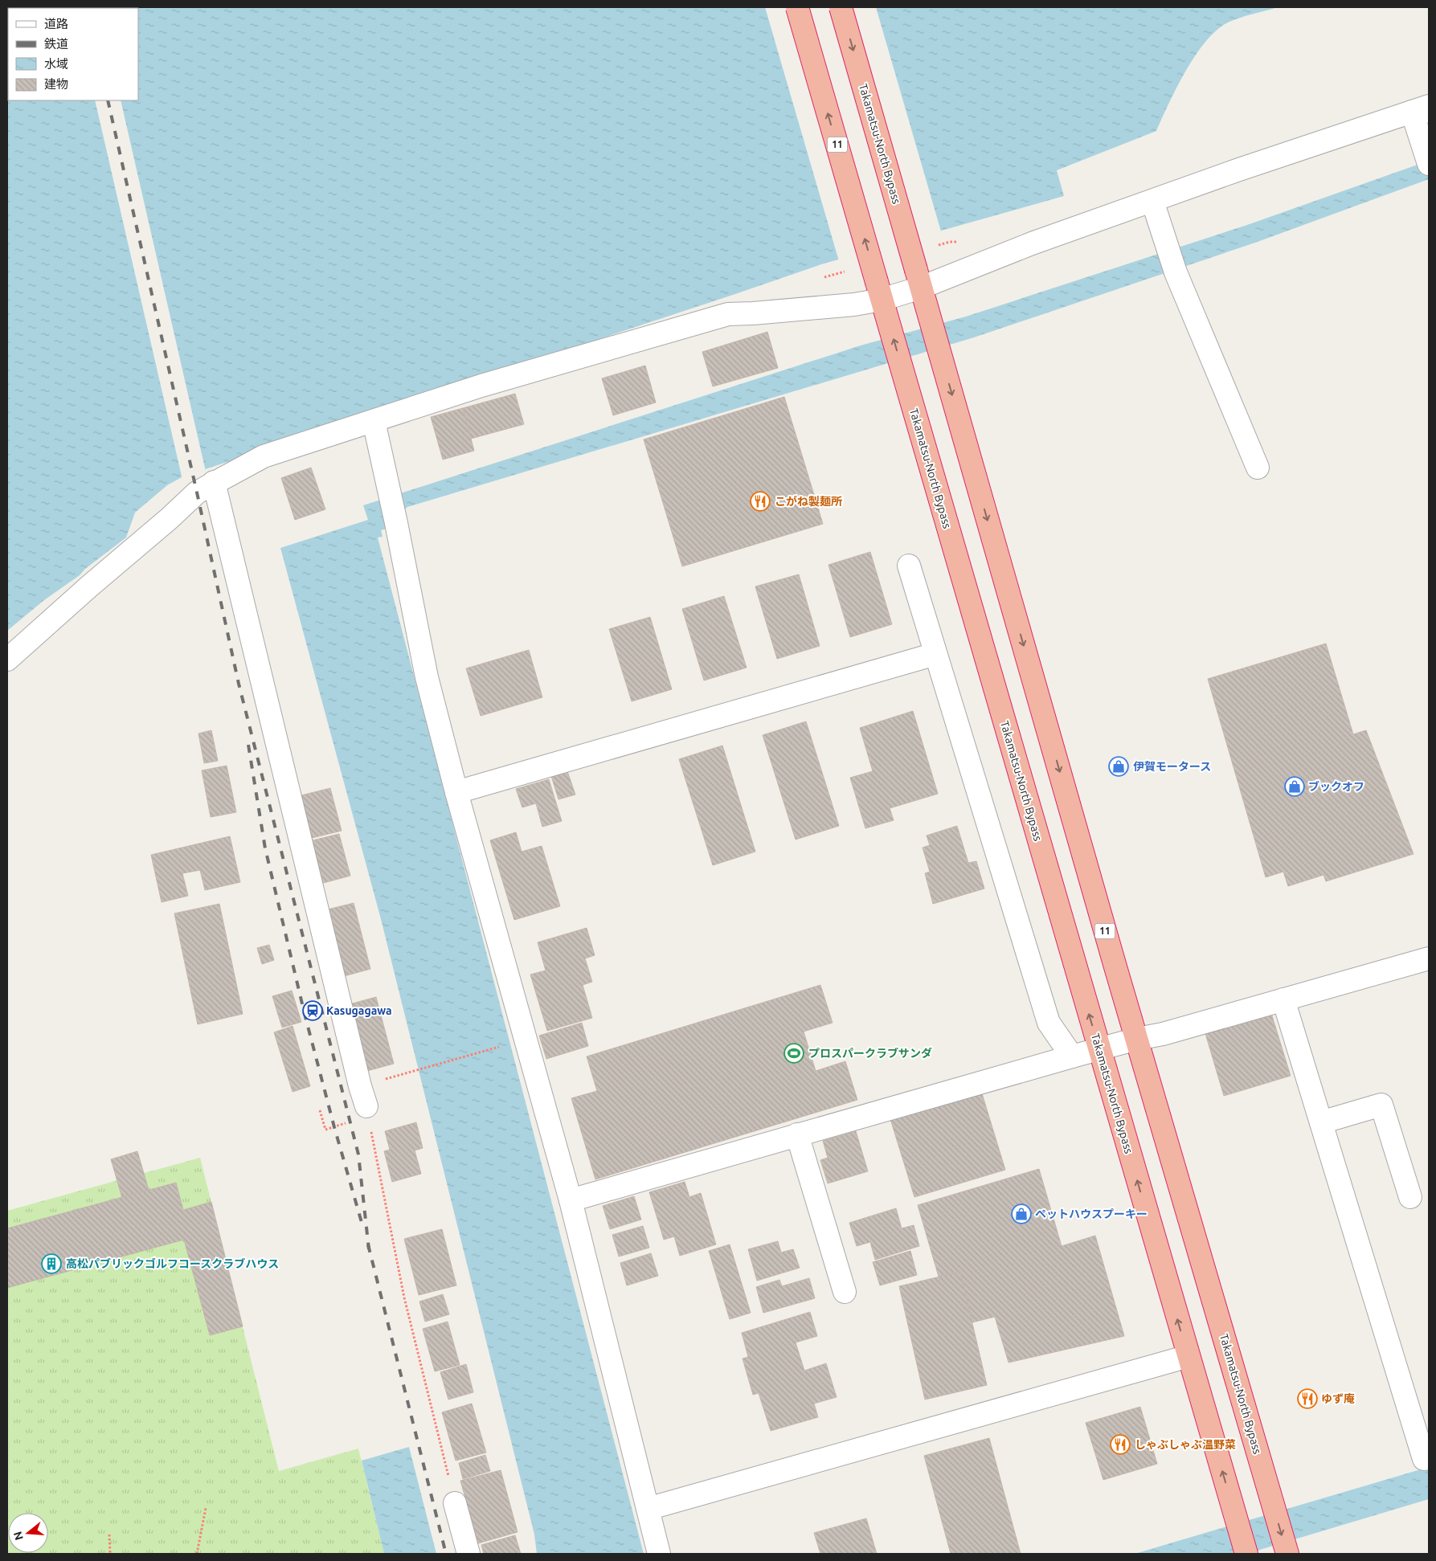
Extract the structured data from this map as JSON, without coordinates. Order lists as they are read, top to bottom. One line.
{"streets":{"highway":["Takamatsu-North Bypass","11"]},"places":{"restaurant":["こがね製麺所","ゆず庵","しゃぶしゃぶ温野菜"],"shop":["伊賀モータース","ブックオフ","ペットハウスプーキー"],"station":["Kasugagawa"],"sports":["プロスパークラブサンダ"],"building":["高松パブリックゴルフコースクラブハウス"]},"legend":["道路","鉄道","水域","建物"],"north":"left"}
